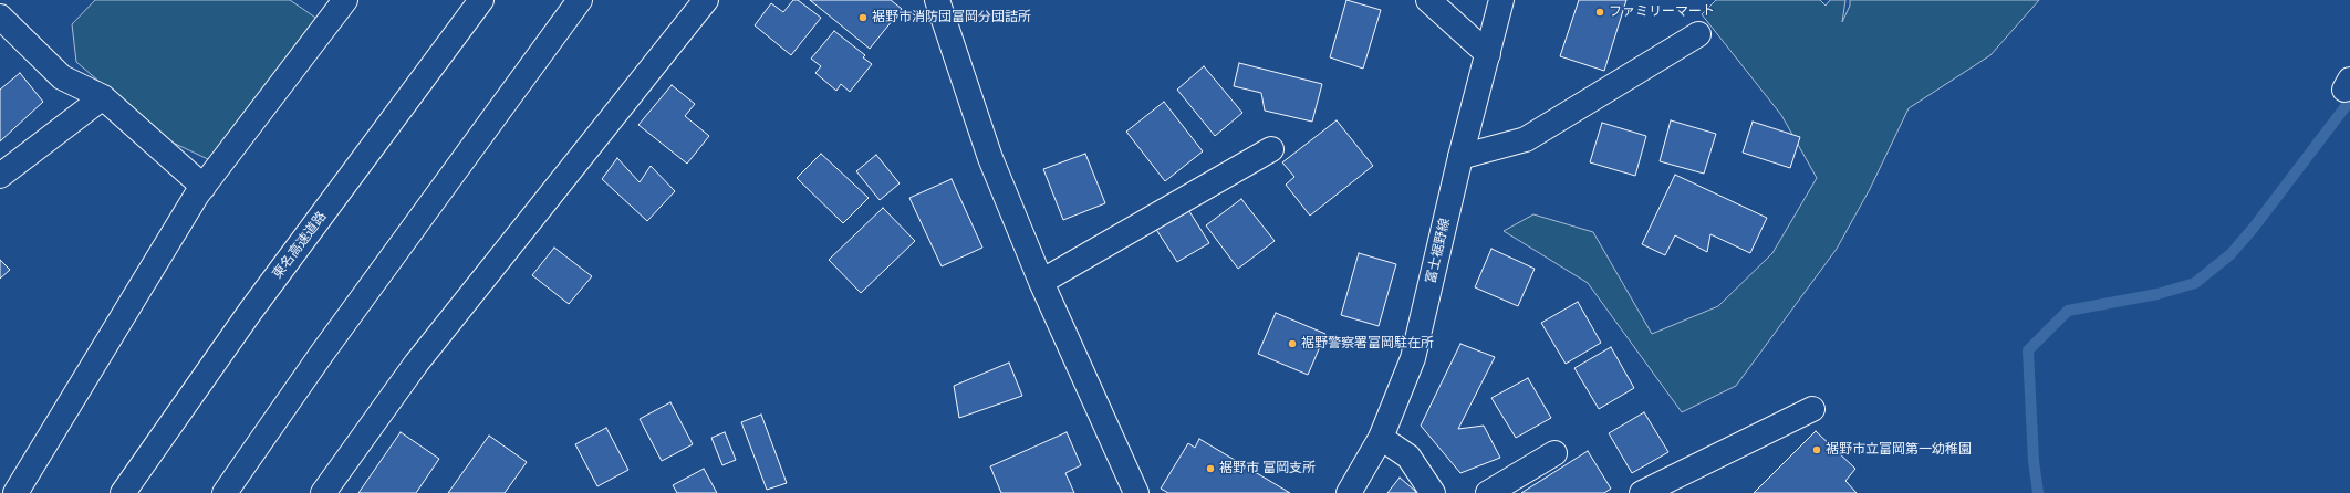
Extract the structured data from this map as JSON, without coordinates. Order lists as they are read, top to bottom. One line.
{"streets":{"main road":["東名高速道路","富士裾野線"]},"places":["ファミリーマート","裾野市消防団富岡分団詰所","裾野警察署富岡駐在所","裾野市立富岡第一幼稚園","裾野市 富岡支所"]}
